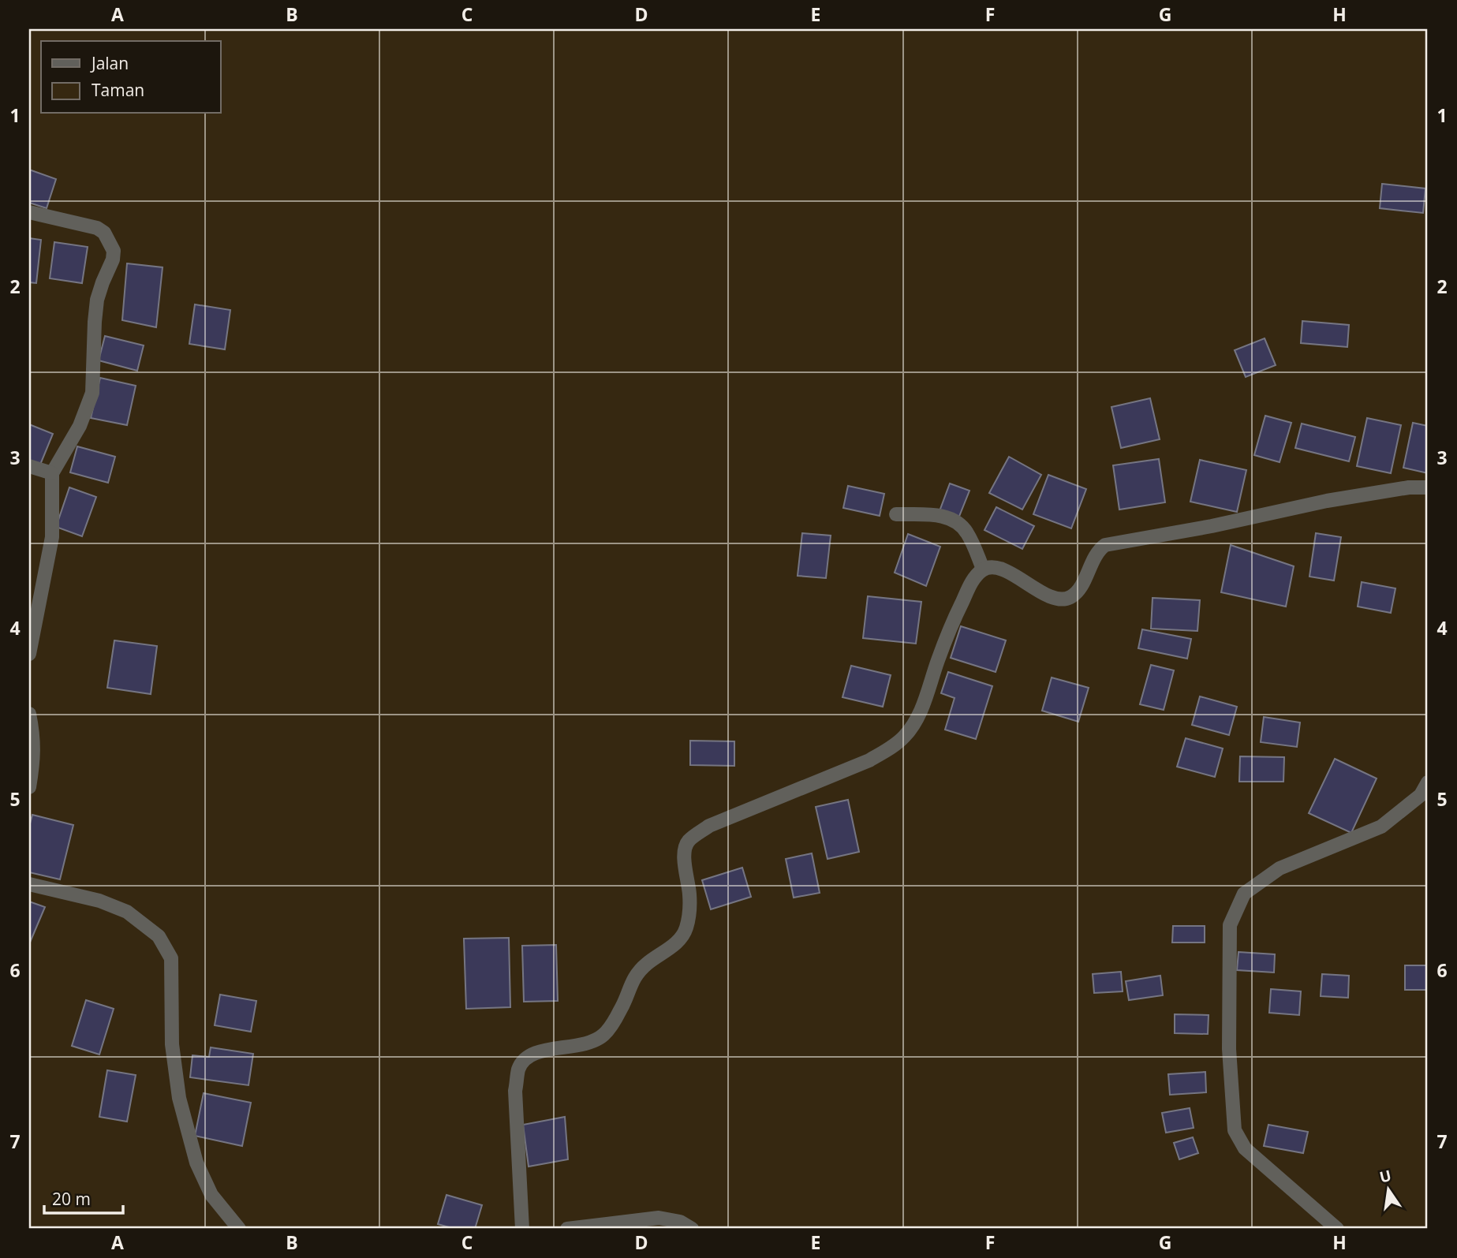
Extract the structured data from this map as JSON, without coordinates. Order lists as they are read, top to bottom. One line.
{"legend":["Jalan","Taman"],"scale_bar":"20 m","north":"top","grid":{"columns":["A","B","C","D","E","F","G","H"],"rows":["1","2","3","4","5","6","7"]}}
